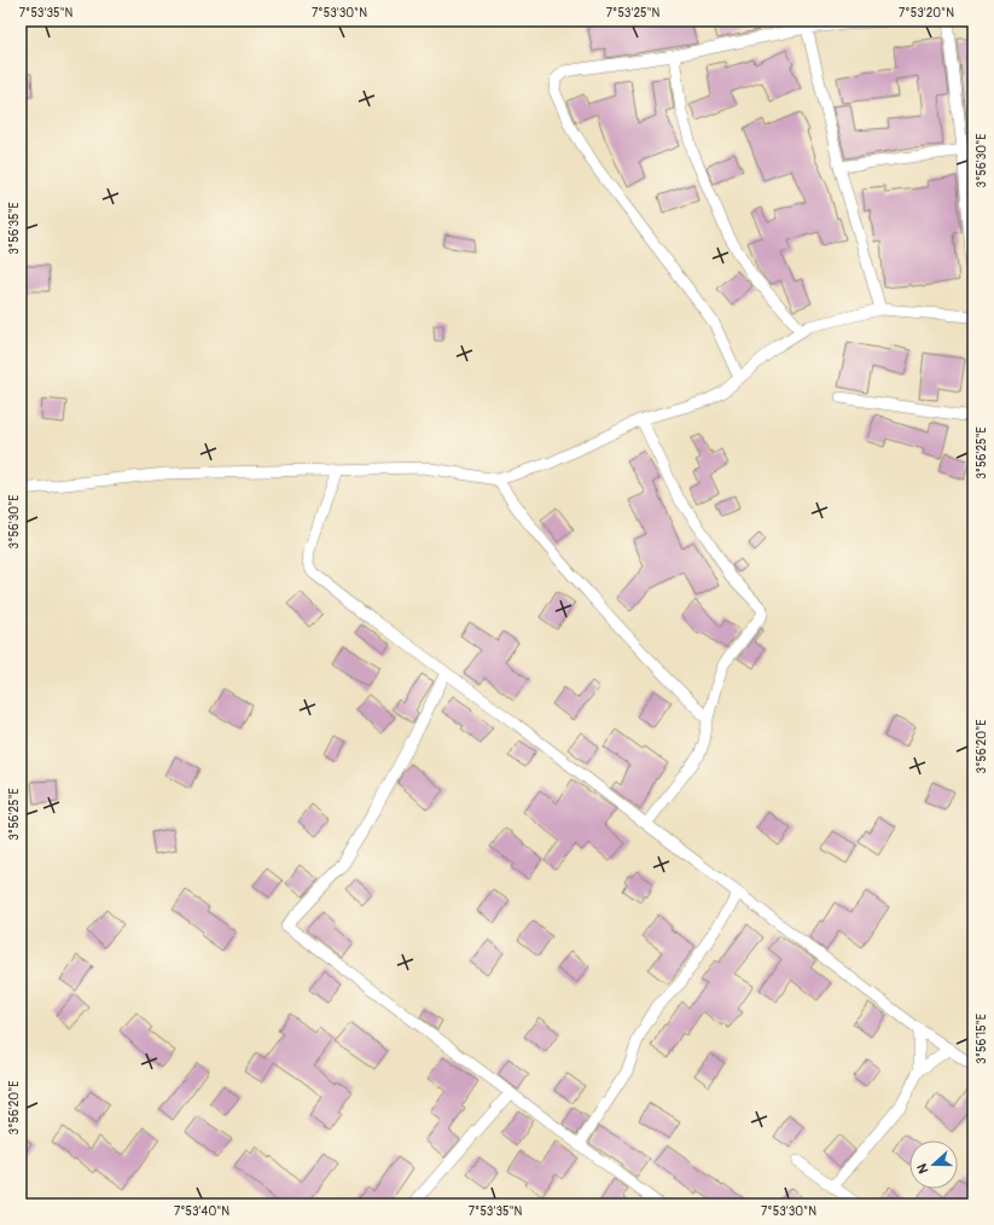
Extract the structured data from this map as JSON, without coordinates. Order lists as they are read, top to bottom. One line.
{"north":"left","coordinates":["7°53'35\"N","7°53'30\"N","7°53'25\"N","7°53'20\"N","3°56'30\"E","3°56'35\"E","3°56'25\"E","3°56'20\"E","3°56'15\"E","7°53'40\"N"]}
